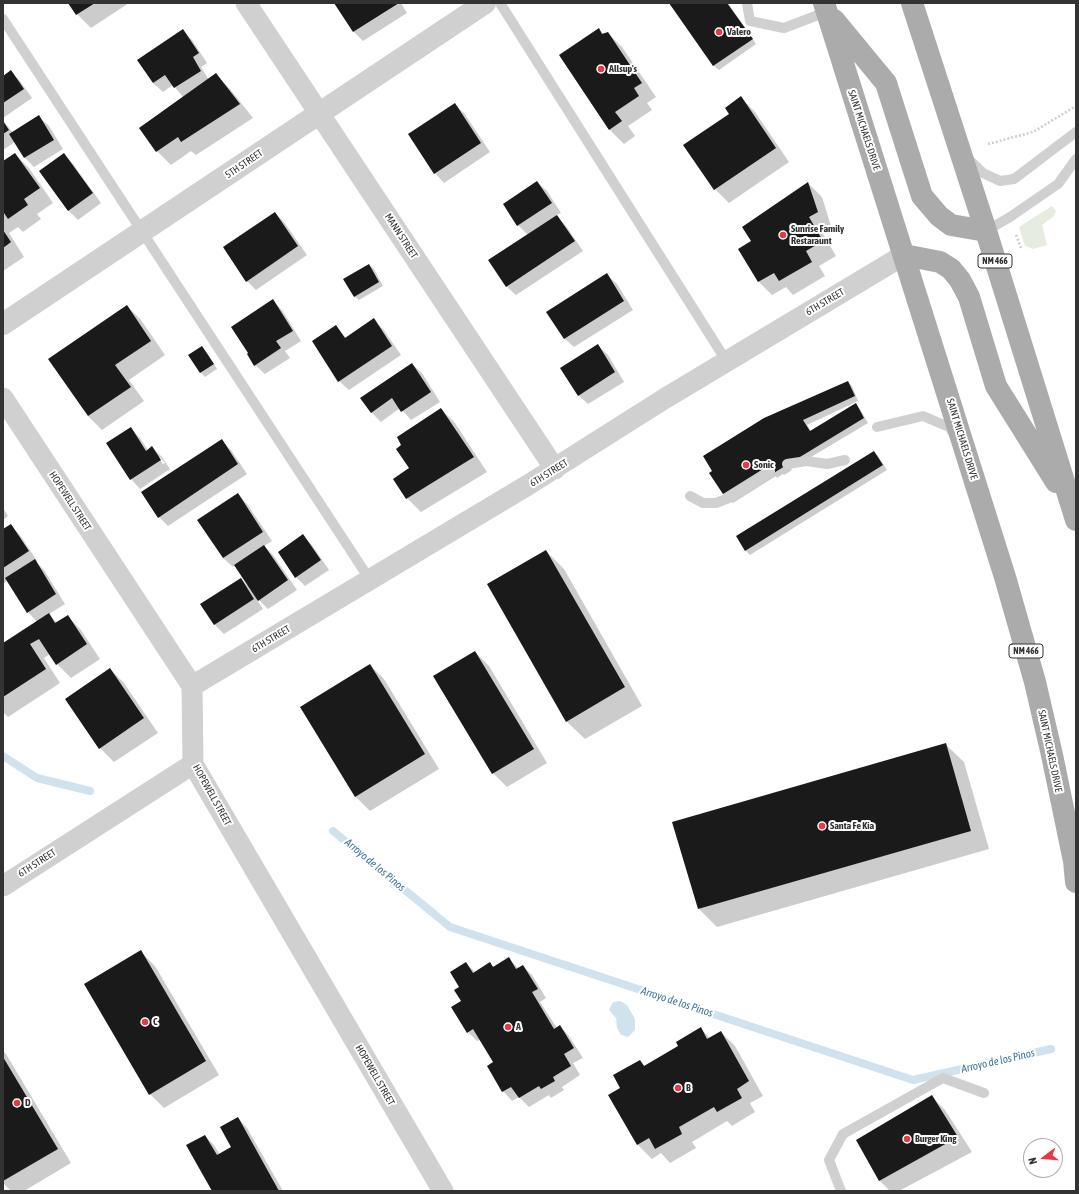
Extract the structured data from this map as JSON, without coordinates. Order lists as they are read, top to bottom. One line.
{"streets":{"main road":["SAINT MICHAELS DRIVE","NM 466"],"street":["5TH STREET","MANN STREET","6TH STREET","HOPEWELL STREET"]},"crossings":[["SAINT MICHAELS DRIVE","6TH STREET"],["5TH STREET","MANN STREET"],["MANN STREET","6TH STREET"],["6TH STREET","HOPEWELL STREET"]],"water":["Arroyo de los Pinos"],"places":["Valero","Allsup's","Sunrise Family Restaraunt","Sonic","Santa Fe Kia","C","A","B","D","Burger King"],"north":"left"}
